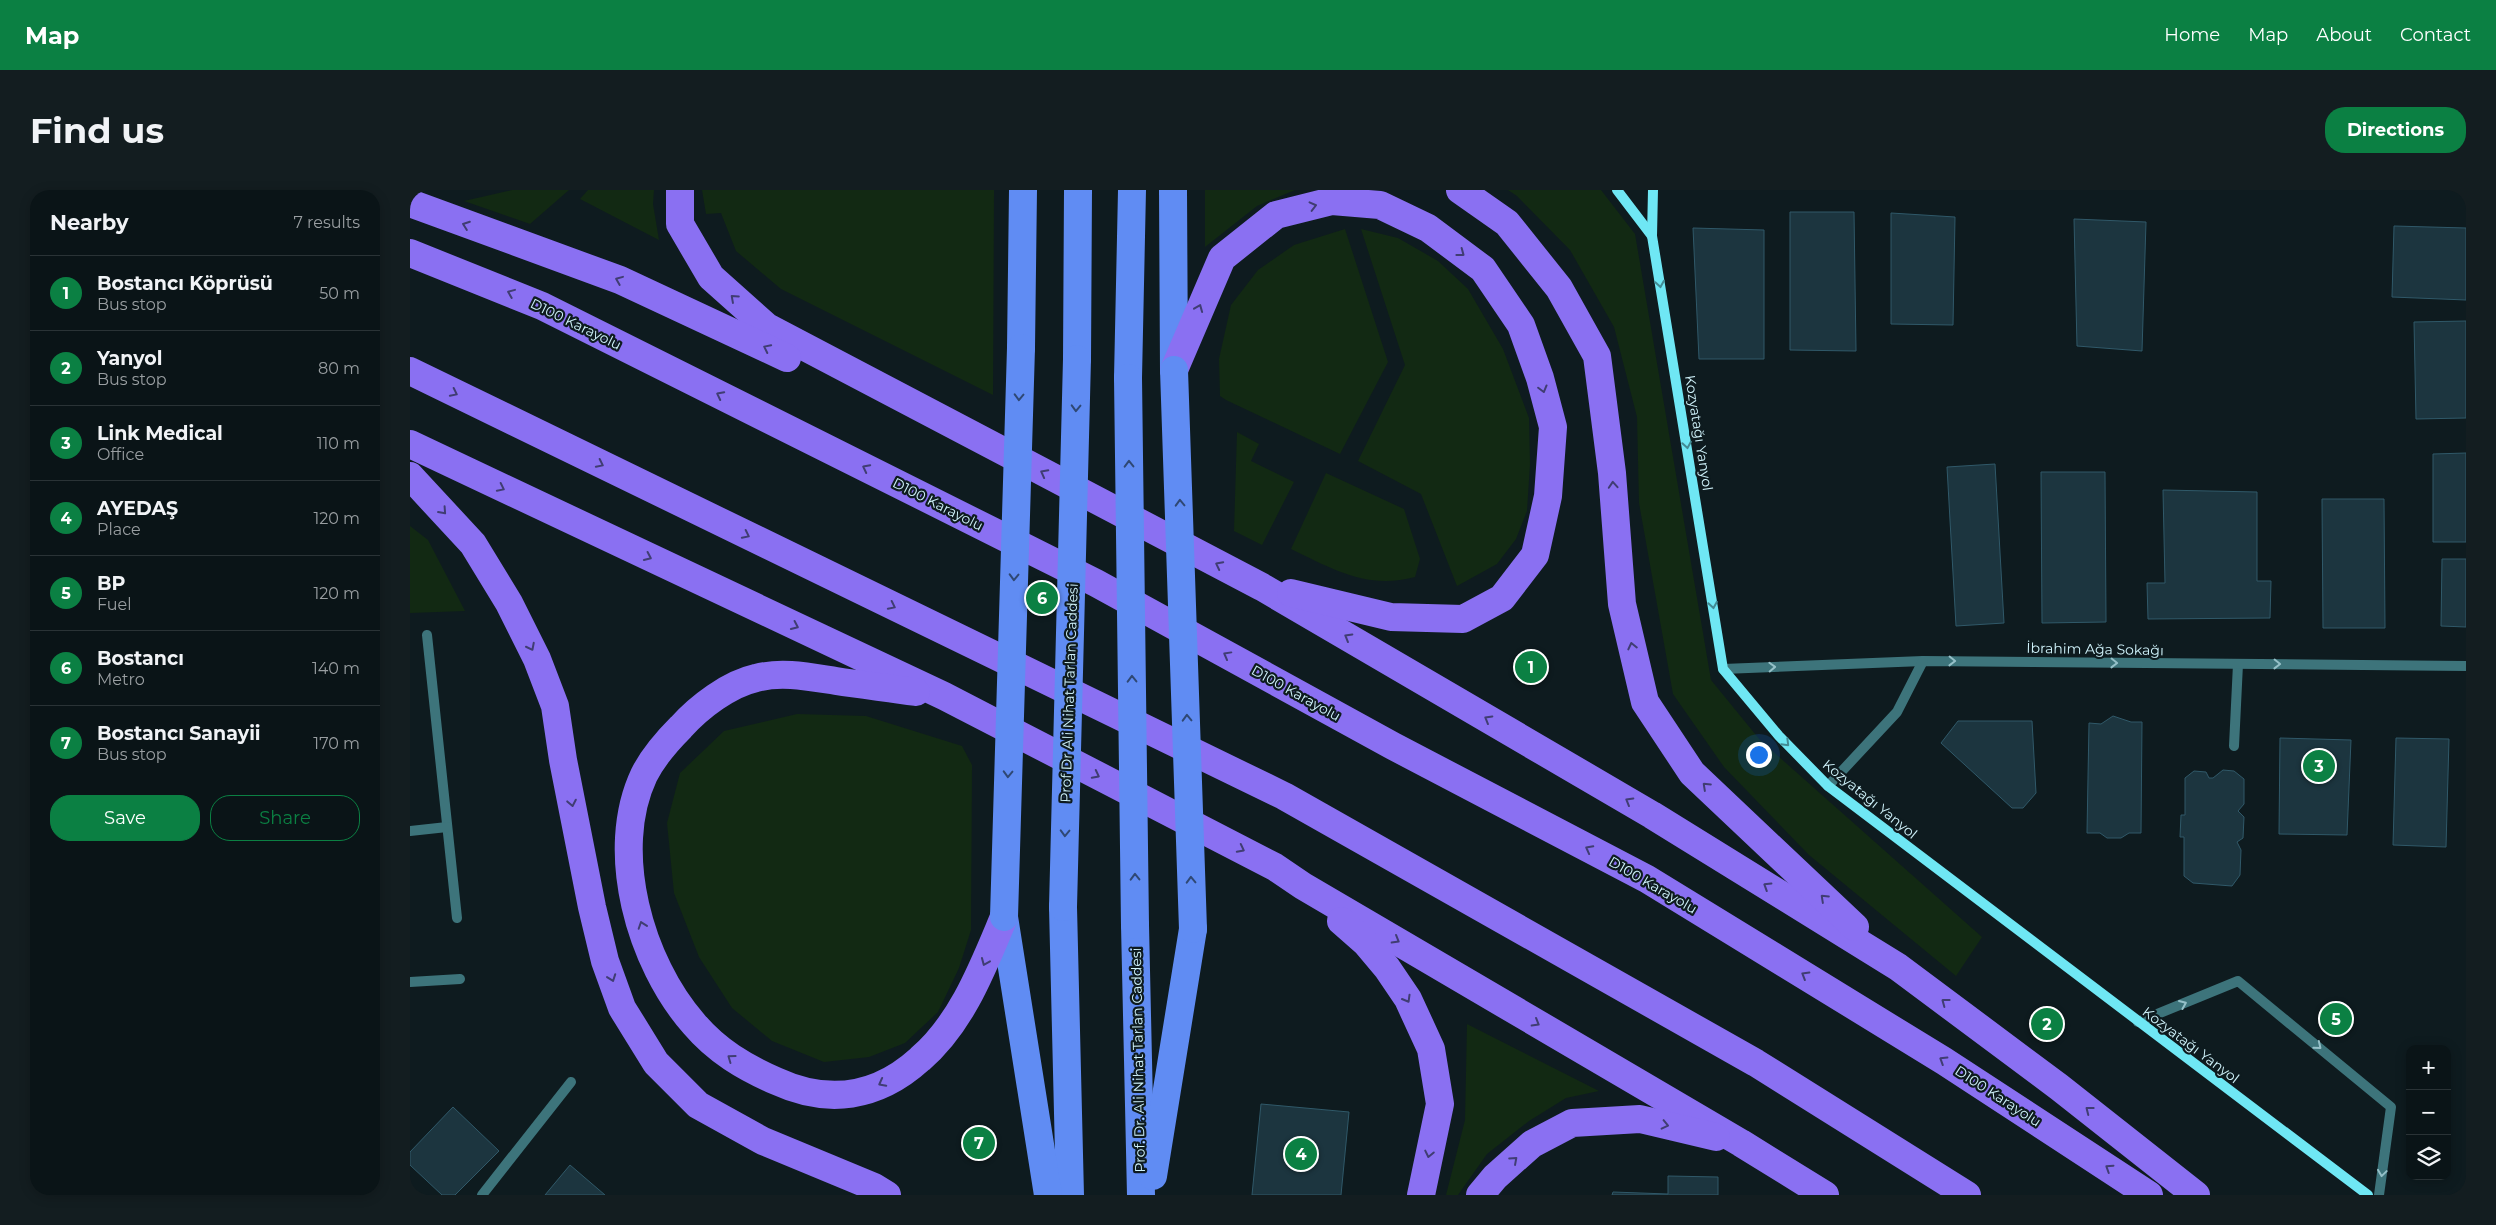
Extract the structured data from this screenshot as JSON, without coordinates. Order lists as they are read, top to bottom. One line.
{"streets":{"highway":["D100 Karayolu"],"main road":["Kozyatağı Yanyol","Prof Dr Ali Nihat Tarlan Caddesi","Prof. Dr. Ali Nihat Tarlan Caddesi"],"street":["İbrahim Ağa Sokağı"]},"crossings":[["Kozyatağı Yanyol","İbrahim Ağa Sokağı"]],"one_way":["Kozyatağı Yanyol","İbrahim Ağa Sokağı"],"page":{"header":"Map","nav":["Home","Map","About","Contact"],"buttons":["Directions",["Save","Share"]],"title":"Find us","heading":["Nearby","7 results"],"list":[{"mark":"1","name":"Bostancı Köprüsü","note":"Bus stop","value":"50 m"},{"mark":"2","name":"Yanyol","note":"Bus stop","value":"80 m"},{"mark":"3","name":"Link Medical","note":"Office","value":"110 m"},{"mark":"4","name":"AYEDAŞ","note":"Place","value":"120 m"},{"mark":"5","name":"BP","note":"Fuel","value":"120 m"},{"mark":"6","name":"Bostancı","note":"Metro","value":"140 m"},{"mark":"7","name":"Bostancı Sanayii","note":"Bus stop","value":"170 m"}],"pins":["6","1","3","5","2","7","4"],"map_buttons":["+","−"]}}
